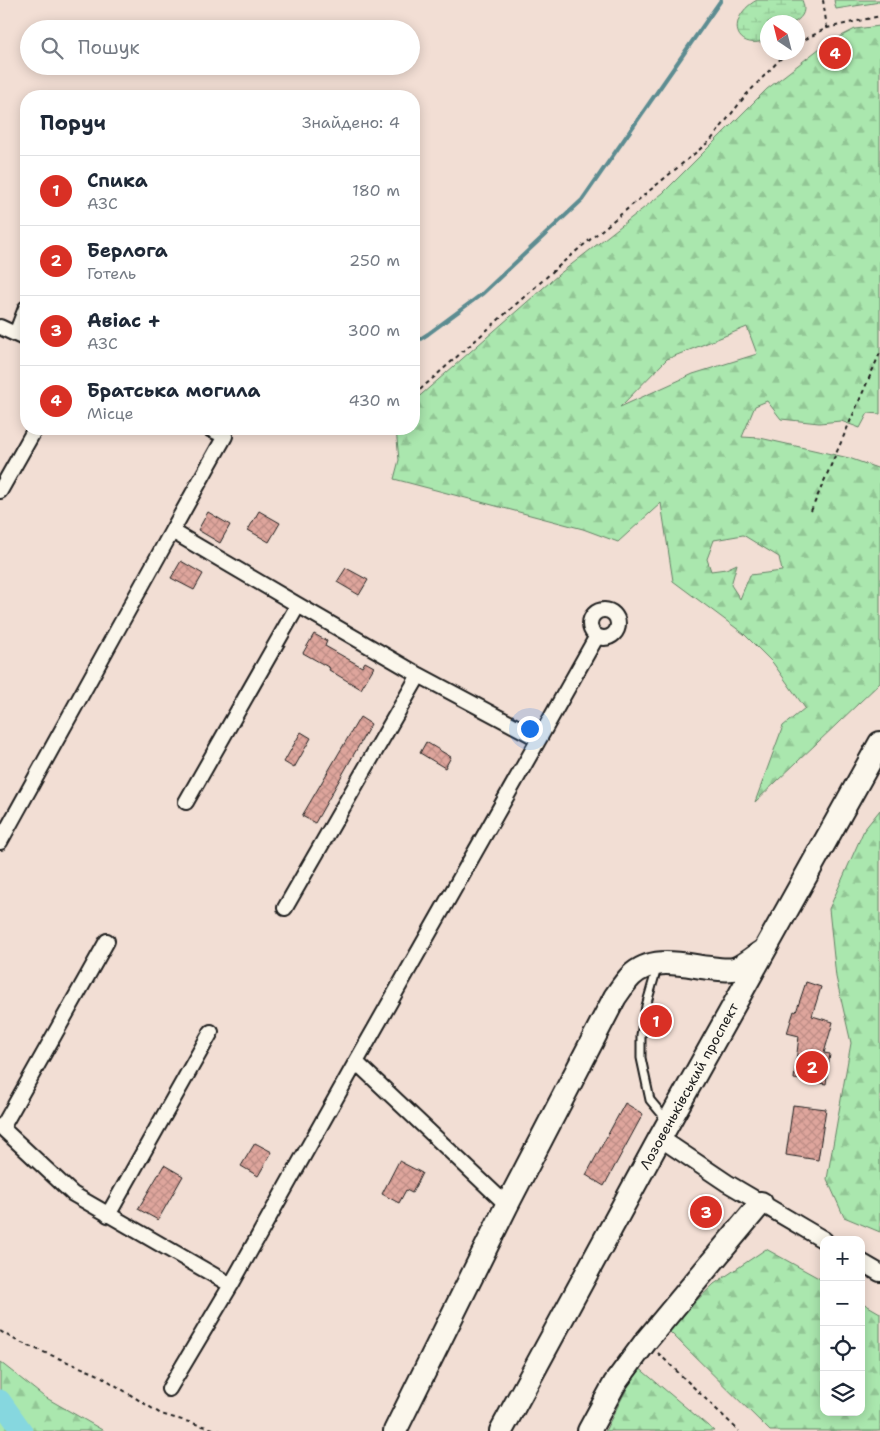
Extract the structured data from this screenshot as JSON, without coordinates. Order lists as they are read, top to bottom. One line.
{"streets":{"highway":["Лозовеньківський проспект"]},"north":"top left","page":{"search":"Пошук","pins":["4","1","2","3"],"heading":["Поруч","Знайдено: 4"],"list":[{"mark":"1","name":"Спика","note":"АЗС","value":"180 m"},{"mark":"2","name":"Берлога","note":"Готель","value":"250 m"},{"mark":"3","name":"Авiас +","note":"АЗС","value":"300 m"},{"mark":"4","name":"Братська могила","note":"Місце","value":"430 m"}],"map_buttons":["+","−"]}}
